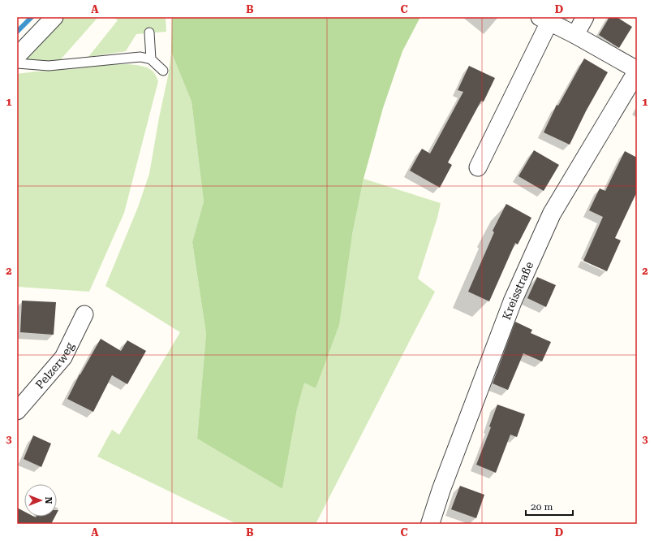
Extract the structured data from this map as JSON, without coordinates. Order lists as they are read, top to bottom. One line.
{"streets":{"street":["Kreisstraße","Pelzerweg"]},"scale_bar":"20 m","north":"right","grid":{"columns":["A","B","C","D"],"rows":["1","2","3"]}}
